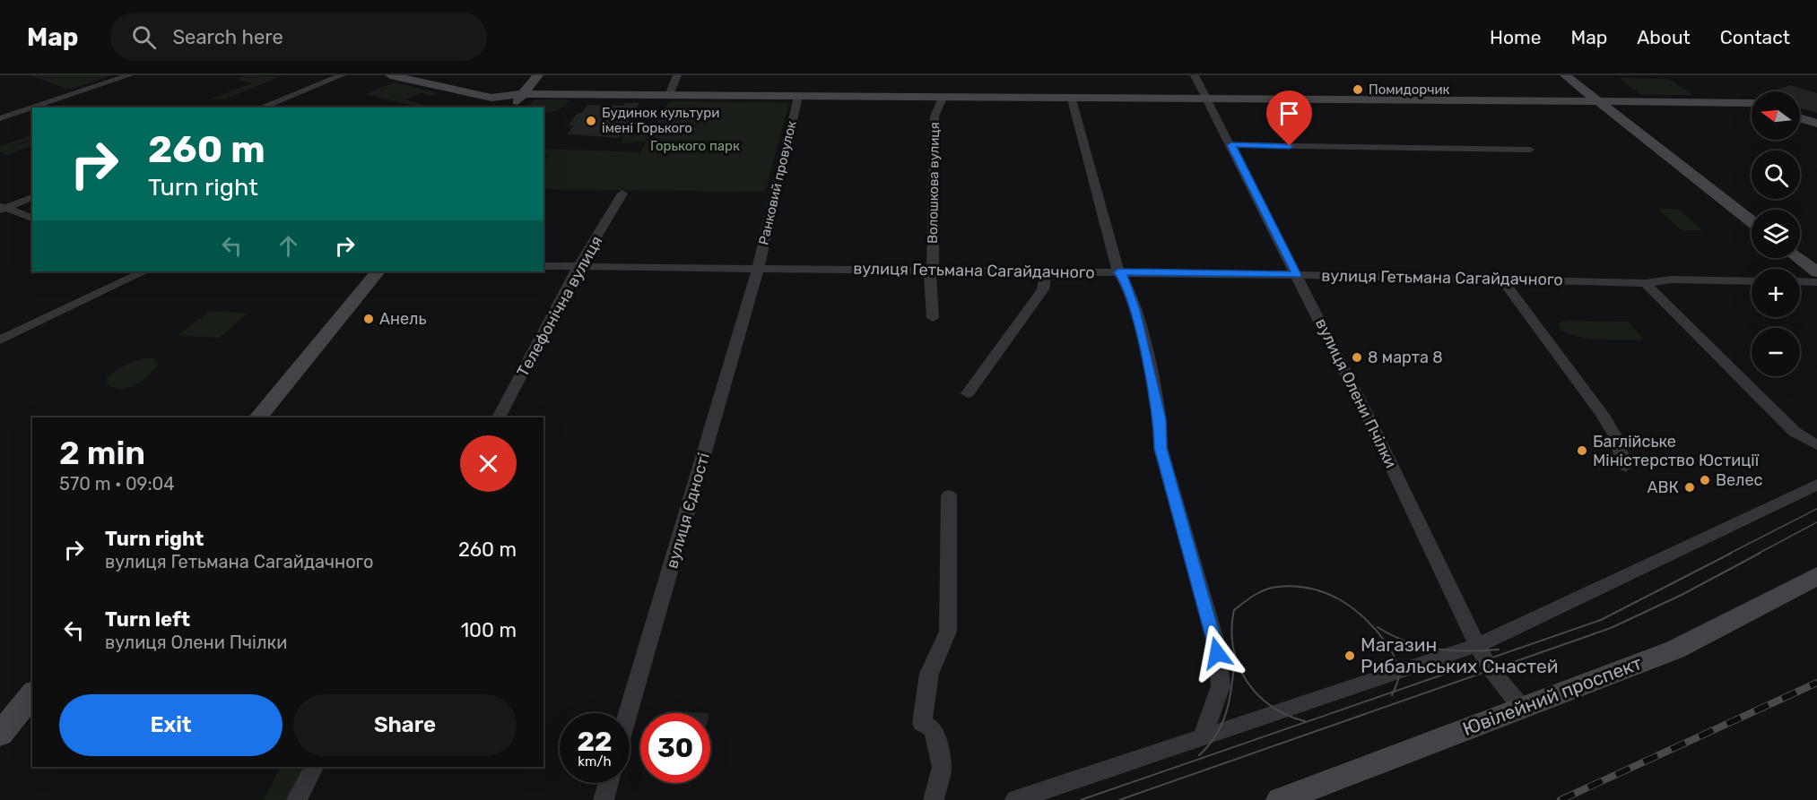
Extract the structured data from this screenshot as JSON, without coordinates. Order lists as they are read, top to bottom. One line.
{"streets":{"street":["Ранковий провулок","Волошкова вулиця","вулиця Гетьмана Сагайдачного","Телефонічна вулиця","вулиця Олени Пчілки","вулиця Єдності","Ювілейний проспект"]},"crossings":[["Ранковий провулок","вулиця Гетьмана Сагайдачного"],["Ранковий провулок","вулиця Єдності"],["Волошкова вулиця","вулиця Гетьмана Сагайдачного"],["вулиця Гетьмана Сагайдачного","Телефонічна вулиця"],["вулиця Гетьмана Сагайдачного","вулиця Олени Пчілки"],["вулиця Гетьмана Сагайдачного","вулиця Єдності"],["вулиця Олени Пчілки","Ювілейний проспект"]],"parks":["Горького парк"],"places":["Помидорчик","Будинок культури імені Горького","Анель","8 марта 8","Баглійське Міністерство Юстиції","Велес","АВК","Магазин Рибальських Снастей"],"north":"left","page":{"header":"Map","search":"Search here","nav":["Home","Map","About","Contact"],"map_buttons":["+","−"],"turn":["260 m","Turn right"],"heading":["2 min","570 m · 09:04"],"list":[{"name":"Turn right","note":"вулиця Гетьмана Сагайдачного","value":"260 m"},{"name":"Turn left","note":"вулиця Олени Пчілки","value":"100 m"}],"buttons":["Exit","Share"],"speed":"22 km/h","limit":"30"}}
